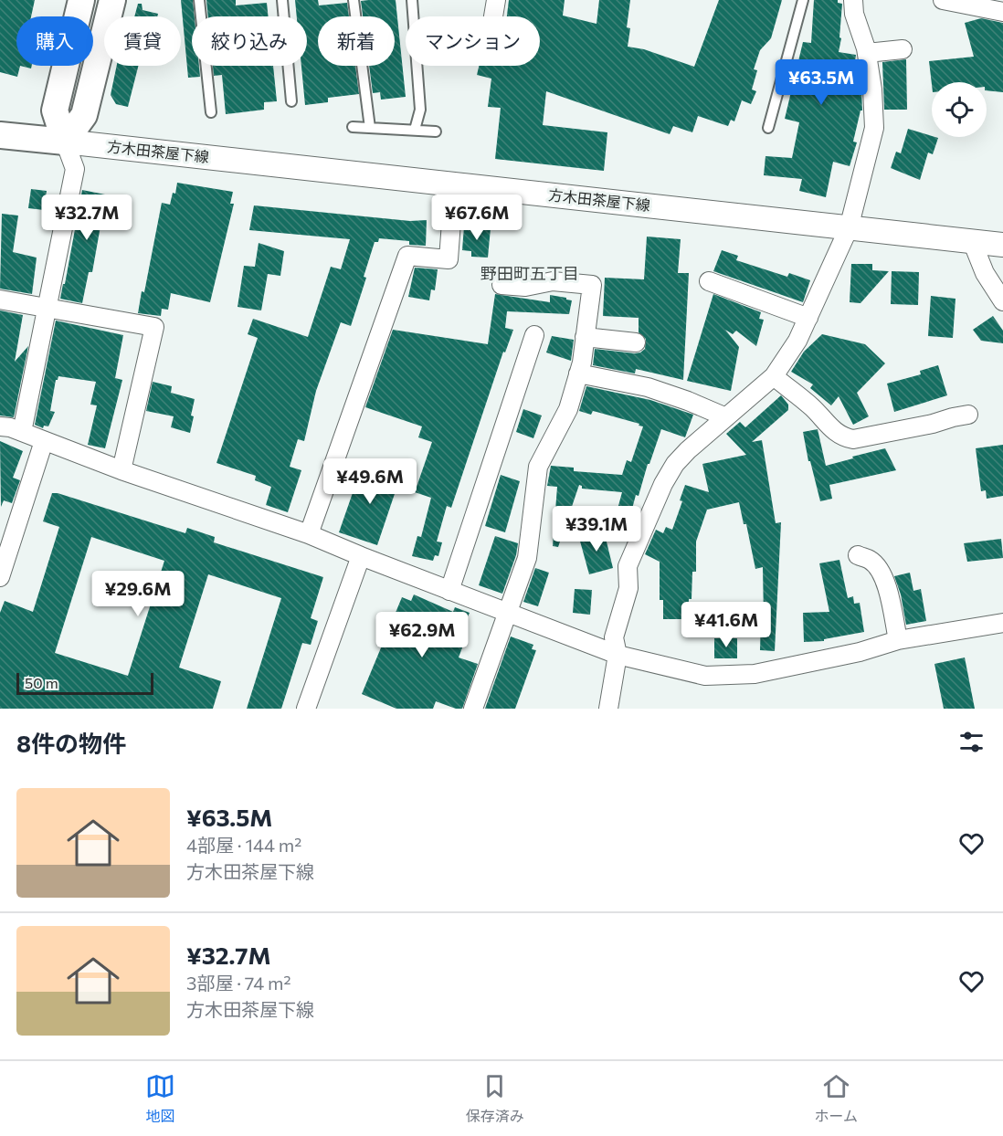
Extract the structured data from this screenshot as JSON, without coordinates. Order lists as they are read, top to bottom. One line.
{"streets":{"street":["方木田茶屋下線"]},"districts":["野田町五丁目"],"scale_bar":"50 m","page":{"chip":["購入","賃貸","絞り込み","新着","マンション"],"price":["¥63.5M","¥32.7M","¥67.6M","¥49.6M","¥39.1M","¥29.6M","¥41.6M","¥62.9M"],"scale":"50 m","heading":"8件の物件","list":[{"name":"¥63.5M","note":"4部屋 · 144 m² · 方木田茶屋下線"},{"name":"¥32.7M","note":"3部屋 · 74 m² · 方木田茶屋下線"}],"tabs":["地図","保存済み","ホーム"]}}
